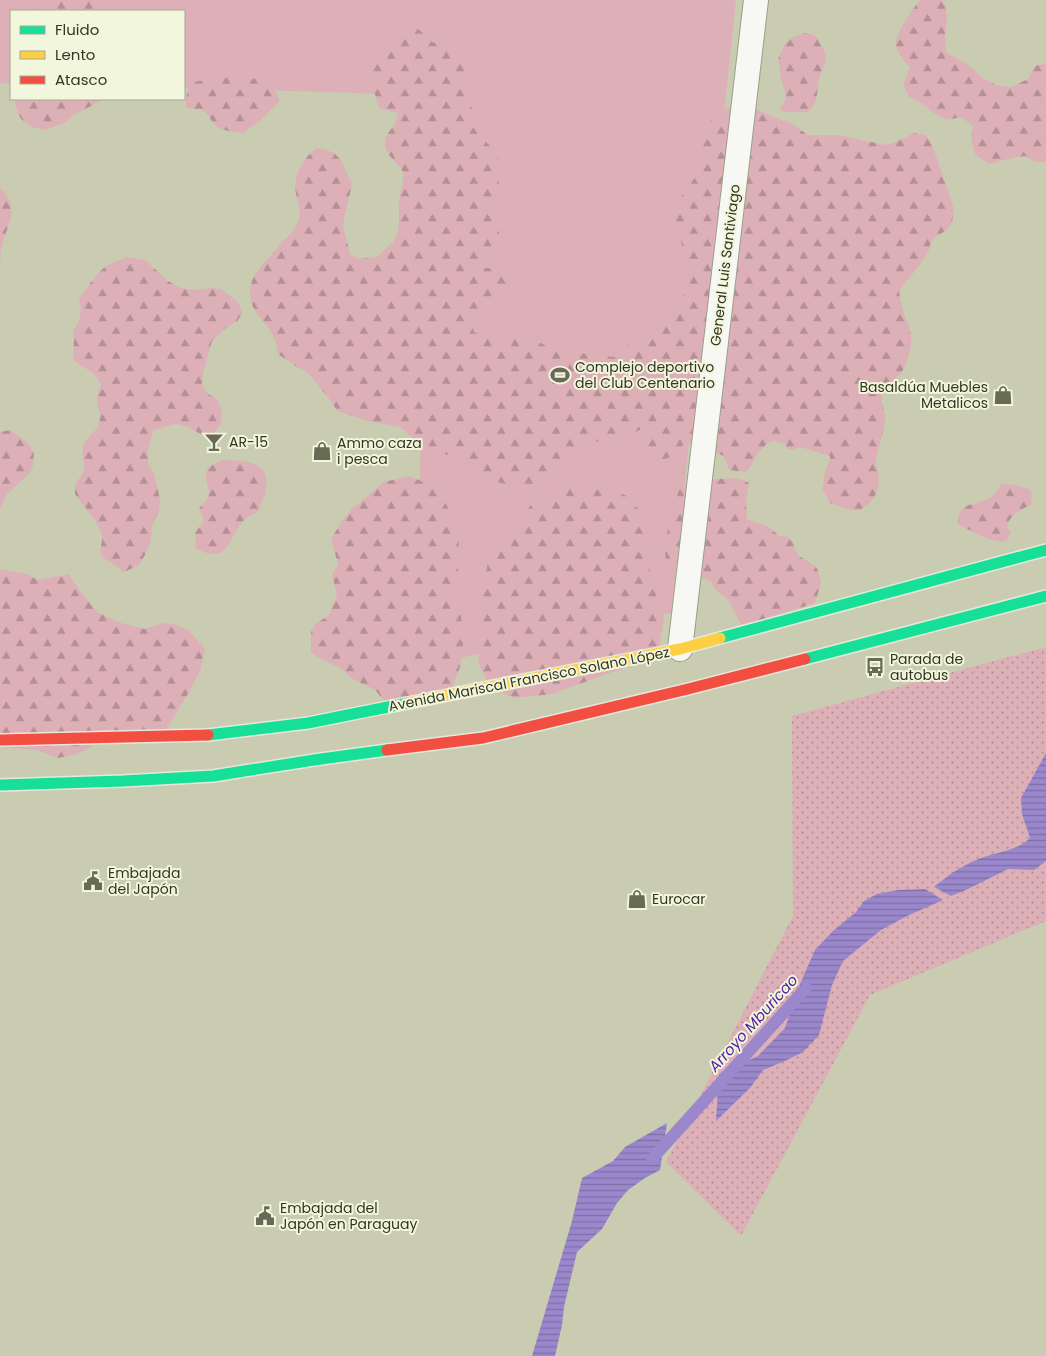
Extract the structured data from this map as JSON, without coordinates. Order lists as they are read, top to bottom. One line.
{"streets":{"highway":["Avenida Mariscal Francisco Solano López"],"lane":["General Luis Santiviago"]},"crossings":[["General Luis Santiviago","Avenida Mariscal Francisco Solano López"]],"water":["Arroyo Mburicao"],"places":{"sports":["Complejo deportivo del Club Centenario"],"shop":["Basaldúa Muebles Metalicos","Ammo caza i pesca","Eurocar"],"bar":["AR-15"],"bus stop":["Parada de autobus"],"public building":["Embajada del Japón","Embajada del Japón en Paraguay"]},"legend":["Fluido","Lento","Atasco"]}
